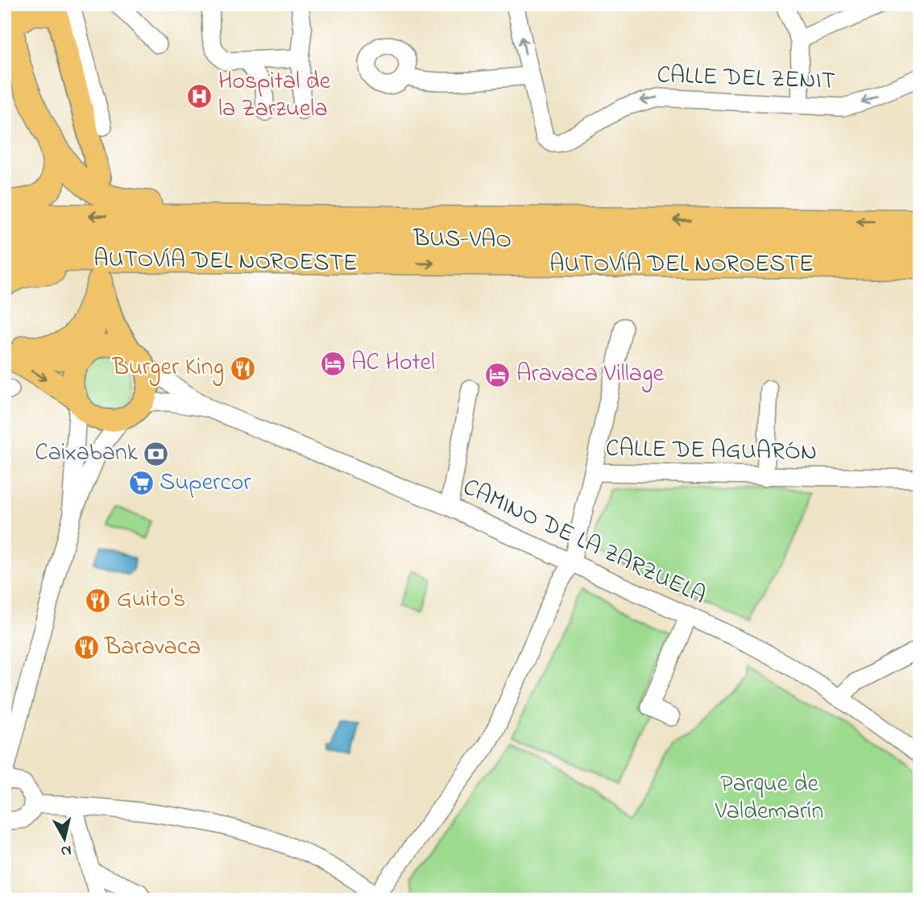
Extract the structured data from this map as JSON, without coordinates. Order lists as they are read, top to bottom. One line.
{"streets":{"highway":["BUS-VAO","AUTOVÍA DEL NOROESTE"],"street":["CALLE DEL ZENIT","CALLE DE AGUARÓN","CAMINO DE LA ZARZUELA"]},"crossings":[["CALLE DE AGUARÓN","CAMINO DE LA ZARZUELA"]],"one_way":["CALLE DEL ZENIT"],"parks":["Parque de Valdemarín"],"places":{"hospital":["Hospital de la Zarzuela"],"hotel":["AC Hotel","Aravaca Village"],"restaurant":["Burger King","Guito's","Baravaca"],"bank":["Caixabank"],"supermarket":["Supercor"]},"north":"bottom"}
